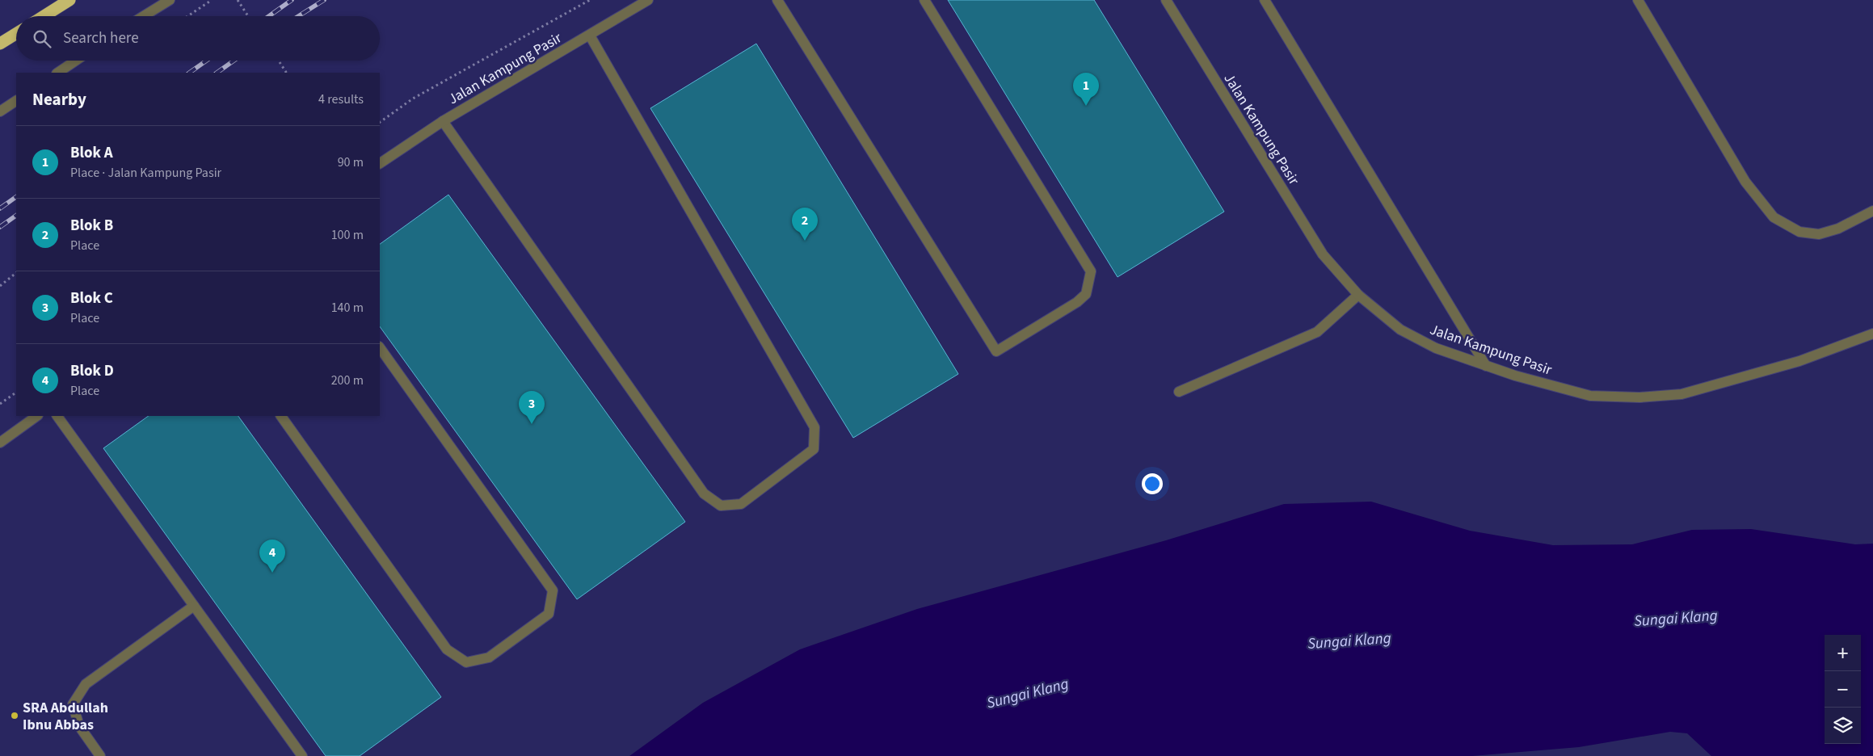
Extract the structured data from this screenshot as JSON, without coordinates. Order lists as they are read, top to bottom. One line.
{"streets":{"street":["Jalan Kampung Pasir"]},"water":["Sungai Klang"],"places":["SRA Abdullah Ibnu Abbas"],"page":{"search":"Search here","pins":["1","2","3","4"],"heading":["Nearby","4 results"],"list":[{"mark":"1","name":"Blok A","note":"Place · Jalan Kampung Pasir","value":"90 m"},{"mark":"2","name":"Blok B","note":"Place","value":"100 m"},{"mark":"3","name":"Blok C","note":"Place","value":"140 m"},{"mark":"4","name":"Blok D","note":"Place","value":"200 m"}],"map_buttons":["+","−"]}}
